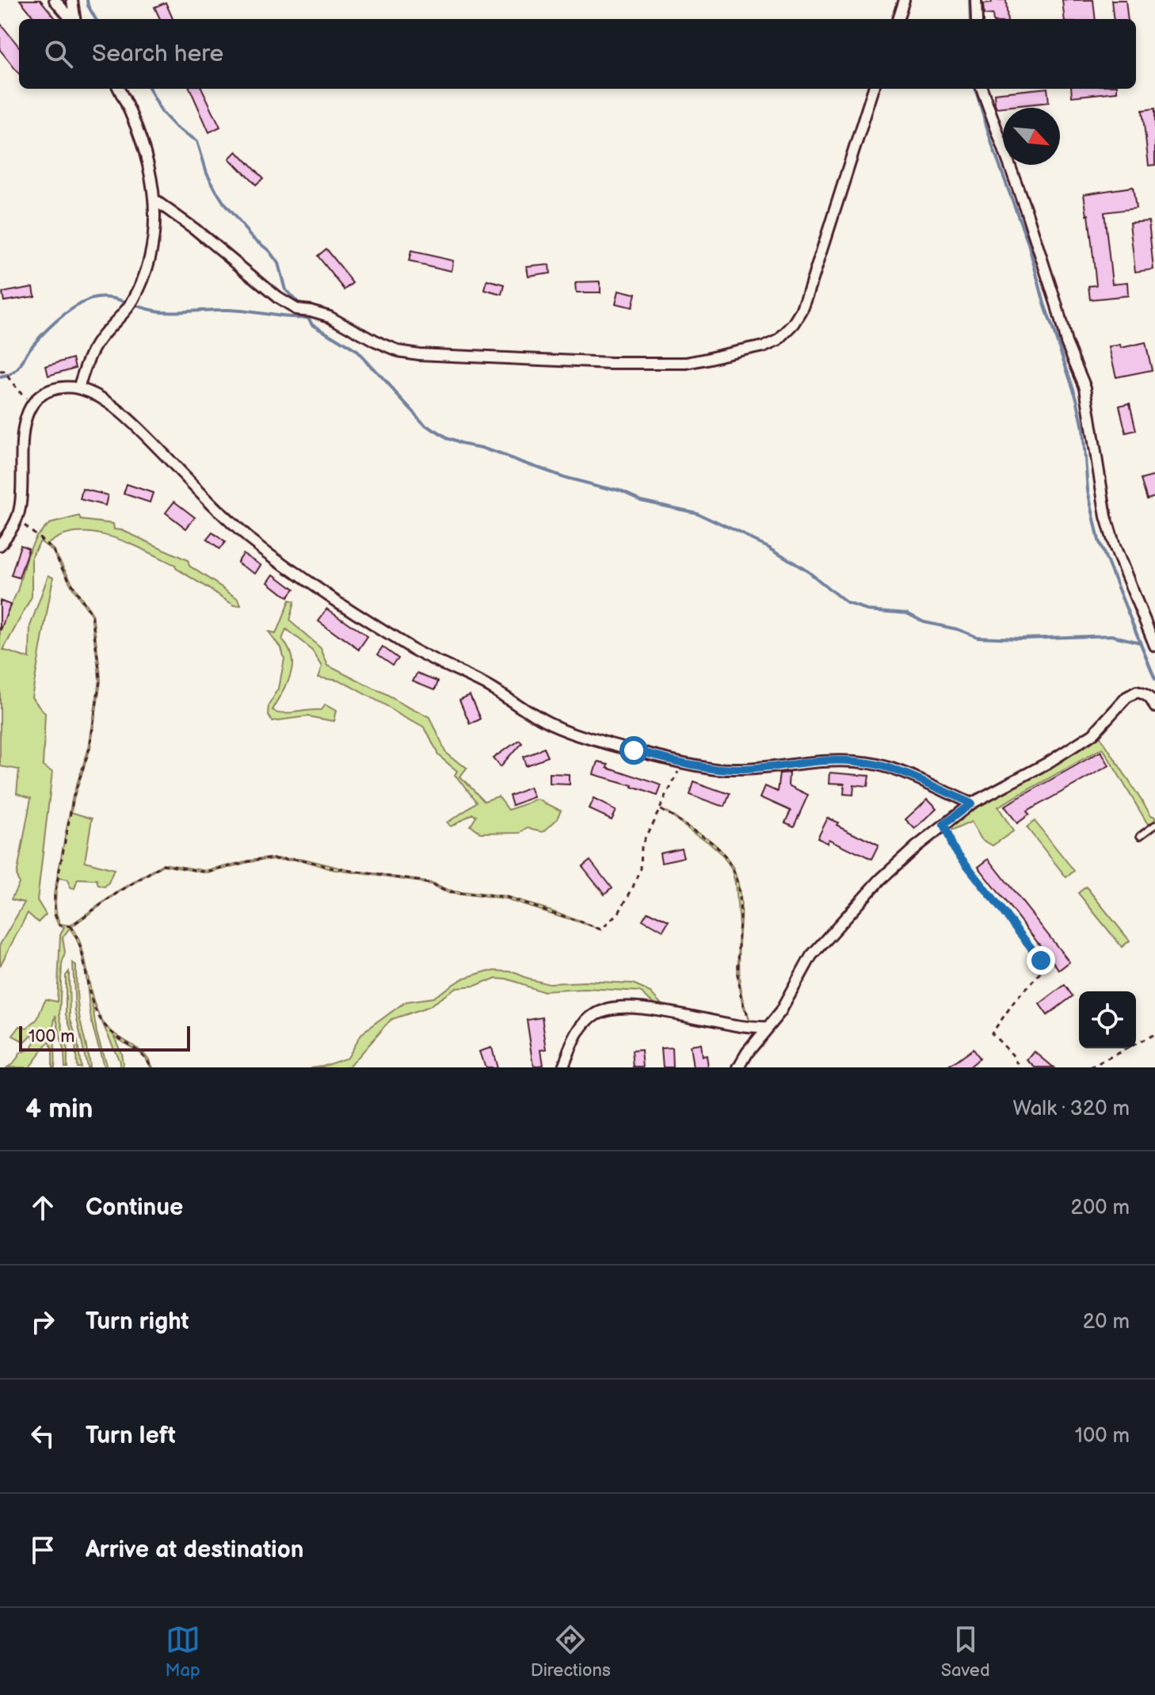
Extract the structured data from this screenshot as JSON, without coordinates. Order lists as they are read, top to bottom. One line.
{"scale_bar":"100 m","north":"bottom right","page":{"search":"Search here","scale":"100 m","heading":["4 min","Walk · 320 m"],"list":[["Continue","200 m"],["Turn right","20 m"],["Turn left","100 m"],"Arrive at destination"],"nav":["Map","Directions","Saved"]}}
